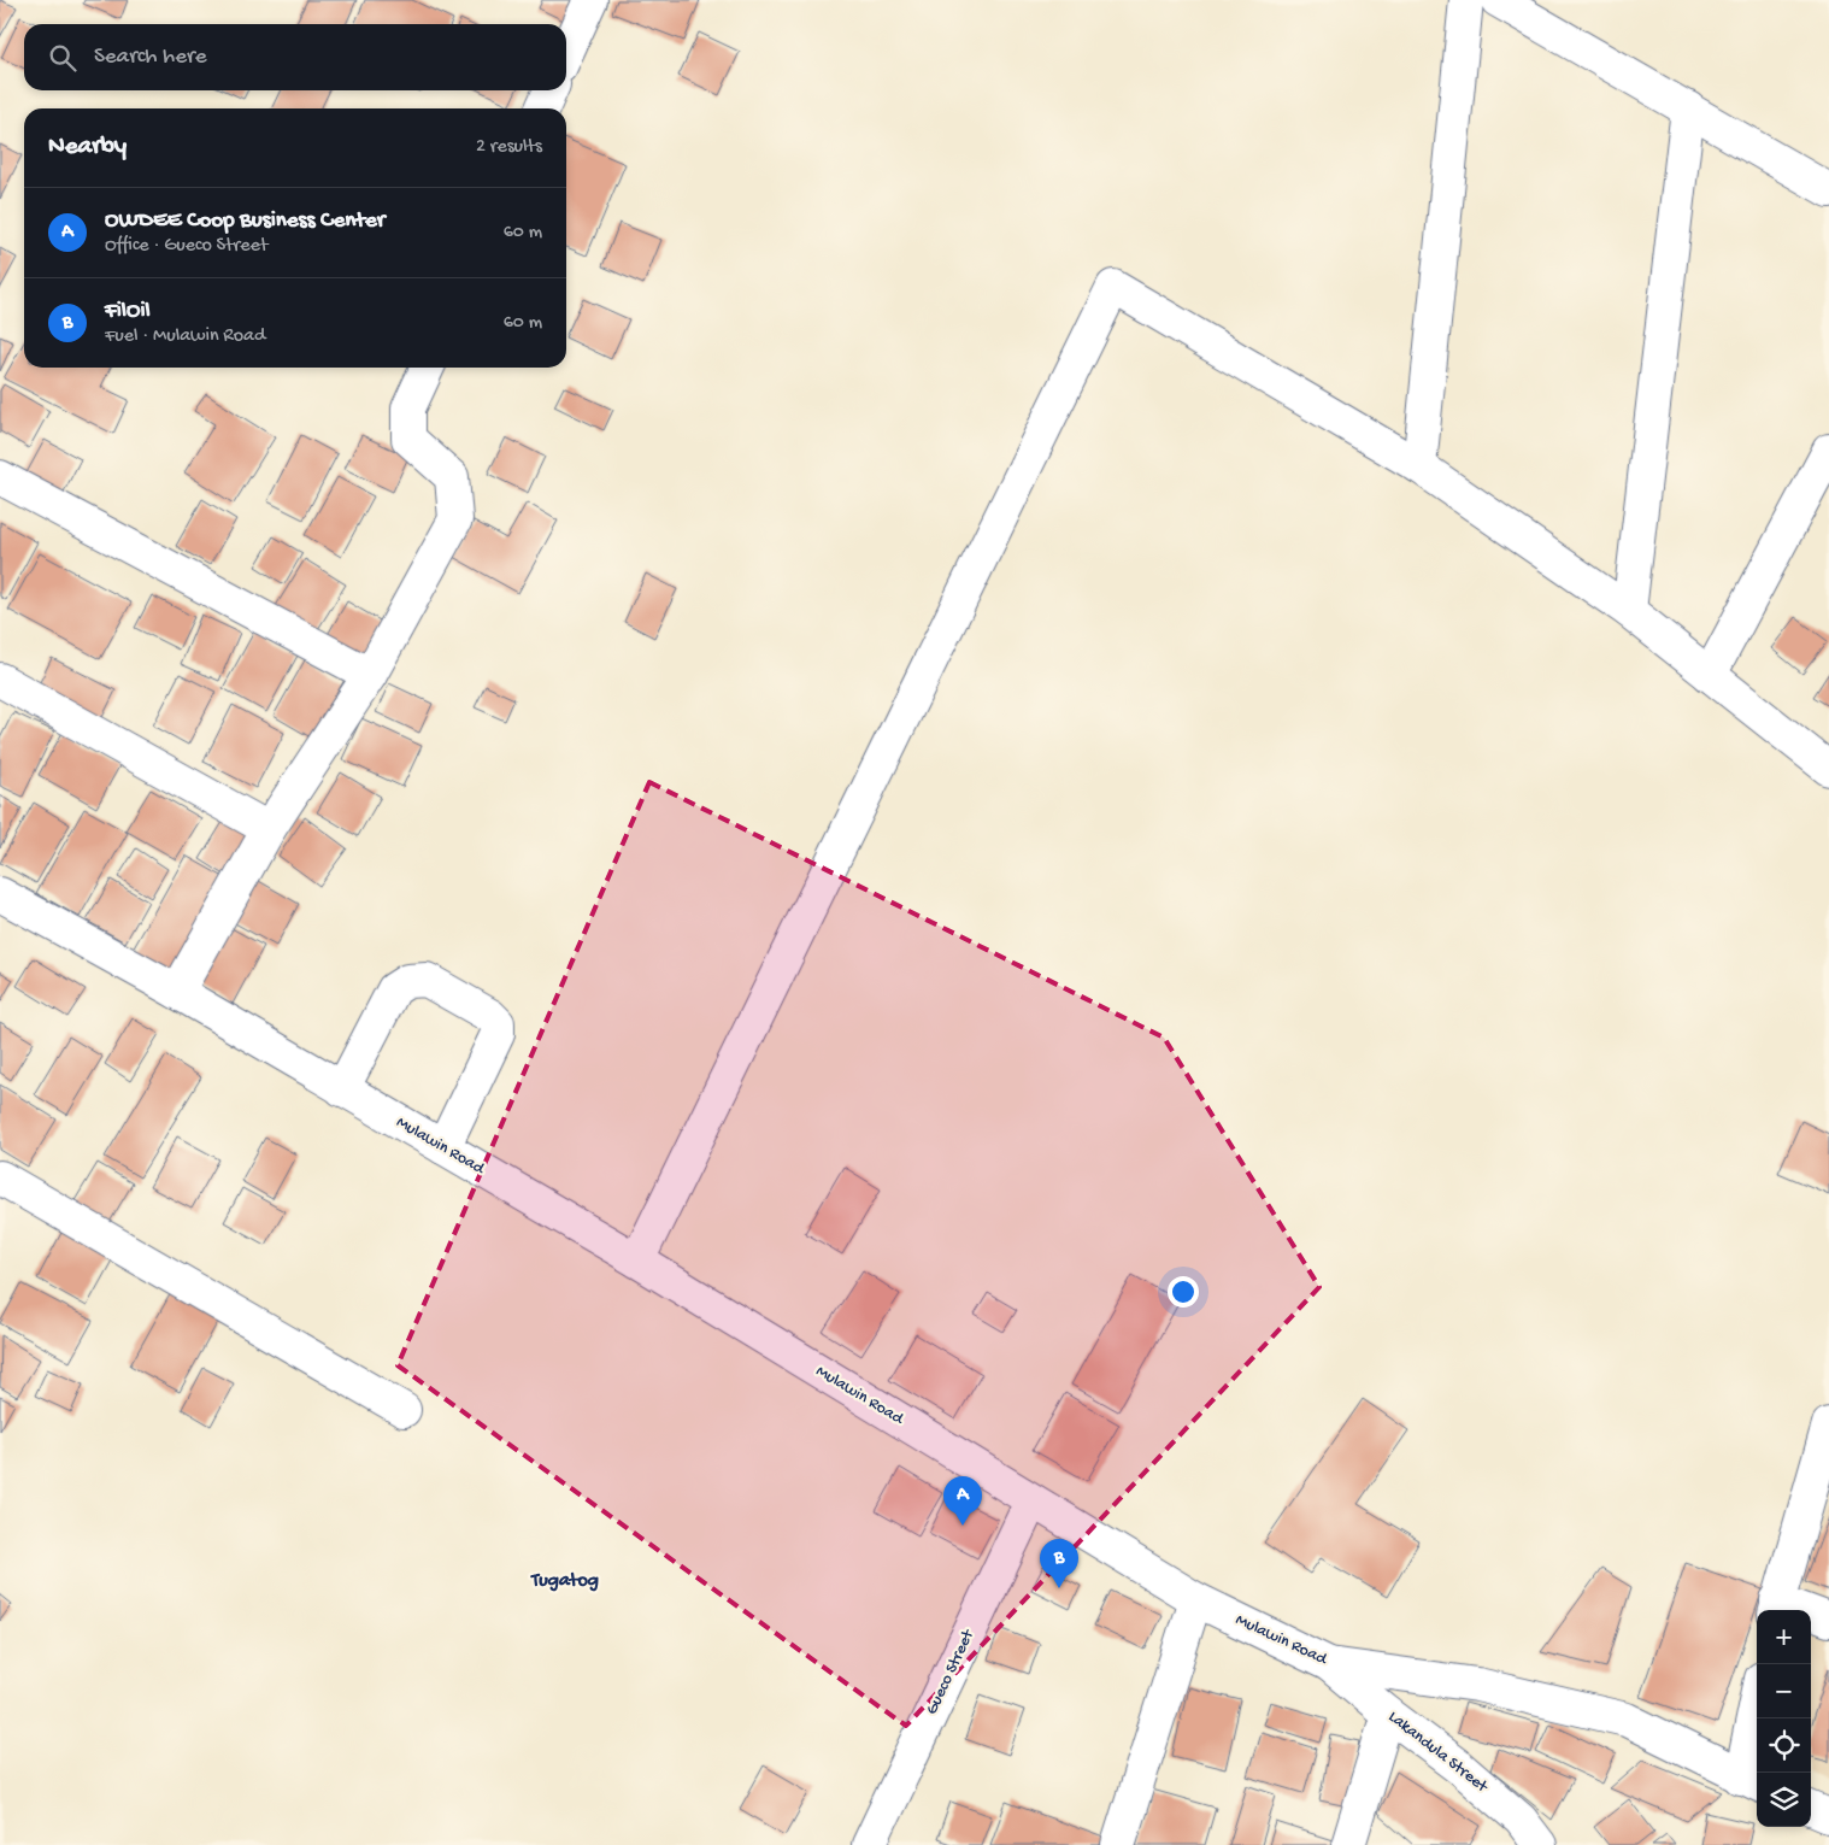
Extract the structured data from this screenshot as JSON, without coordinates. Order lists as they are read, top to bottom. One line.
{"streets":{"street":["Mulawin Road","Gueco Street","Lakandula Street"]},"crossings":[["Mulawin Road","Gueco Street"],["Mulawin Road","Lakandula Street"]],"districts":["Tugatog"],"page":{"search":"Search here","heading":["Nearby","2 results"],"list":[{"mark":"A","name":"OWDEE Coop Business Center","note":"Office · Gueco Street","value":"60 m"},{"mark":"B","name":"FilOil","note":"Fuel · Mulawin Road","value":"60 m"}],"pins":["A","B"],"map_buttons":["+","−"]}}
